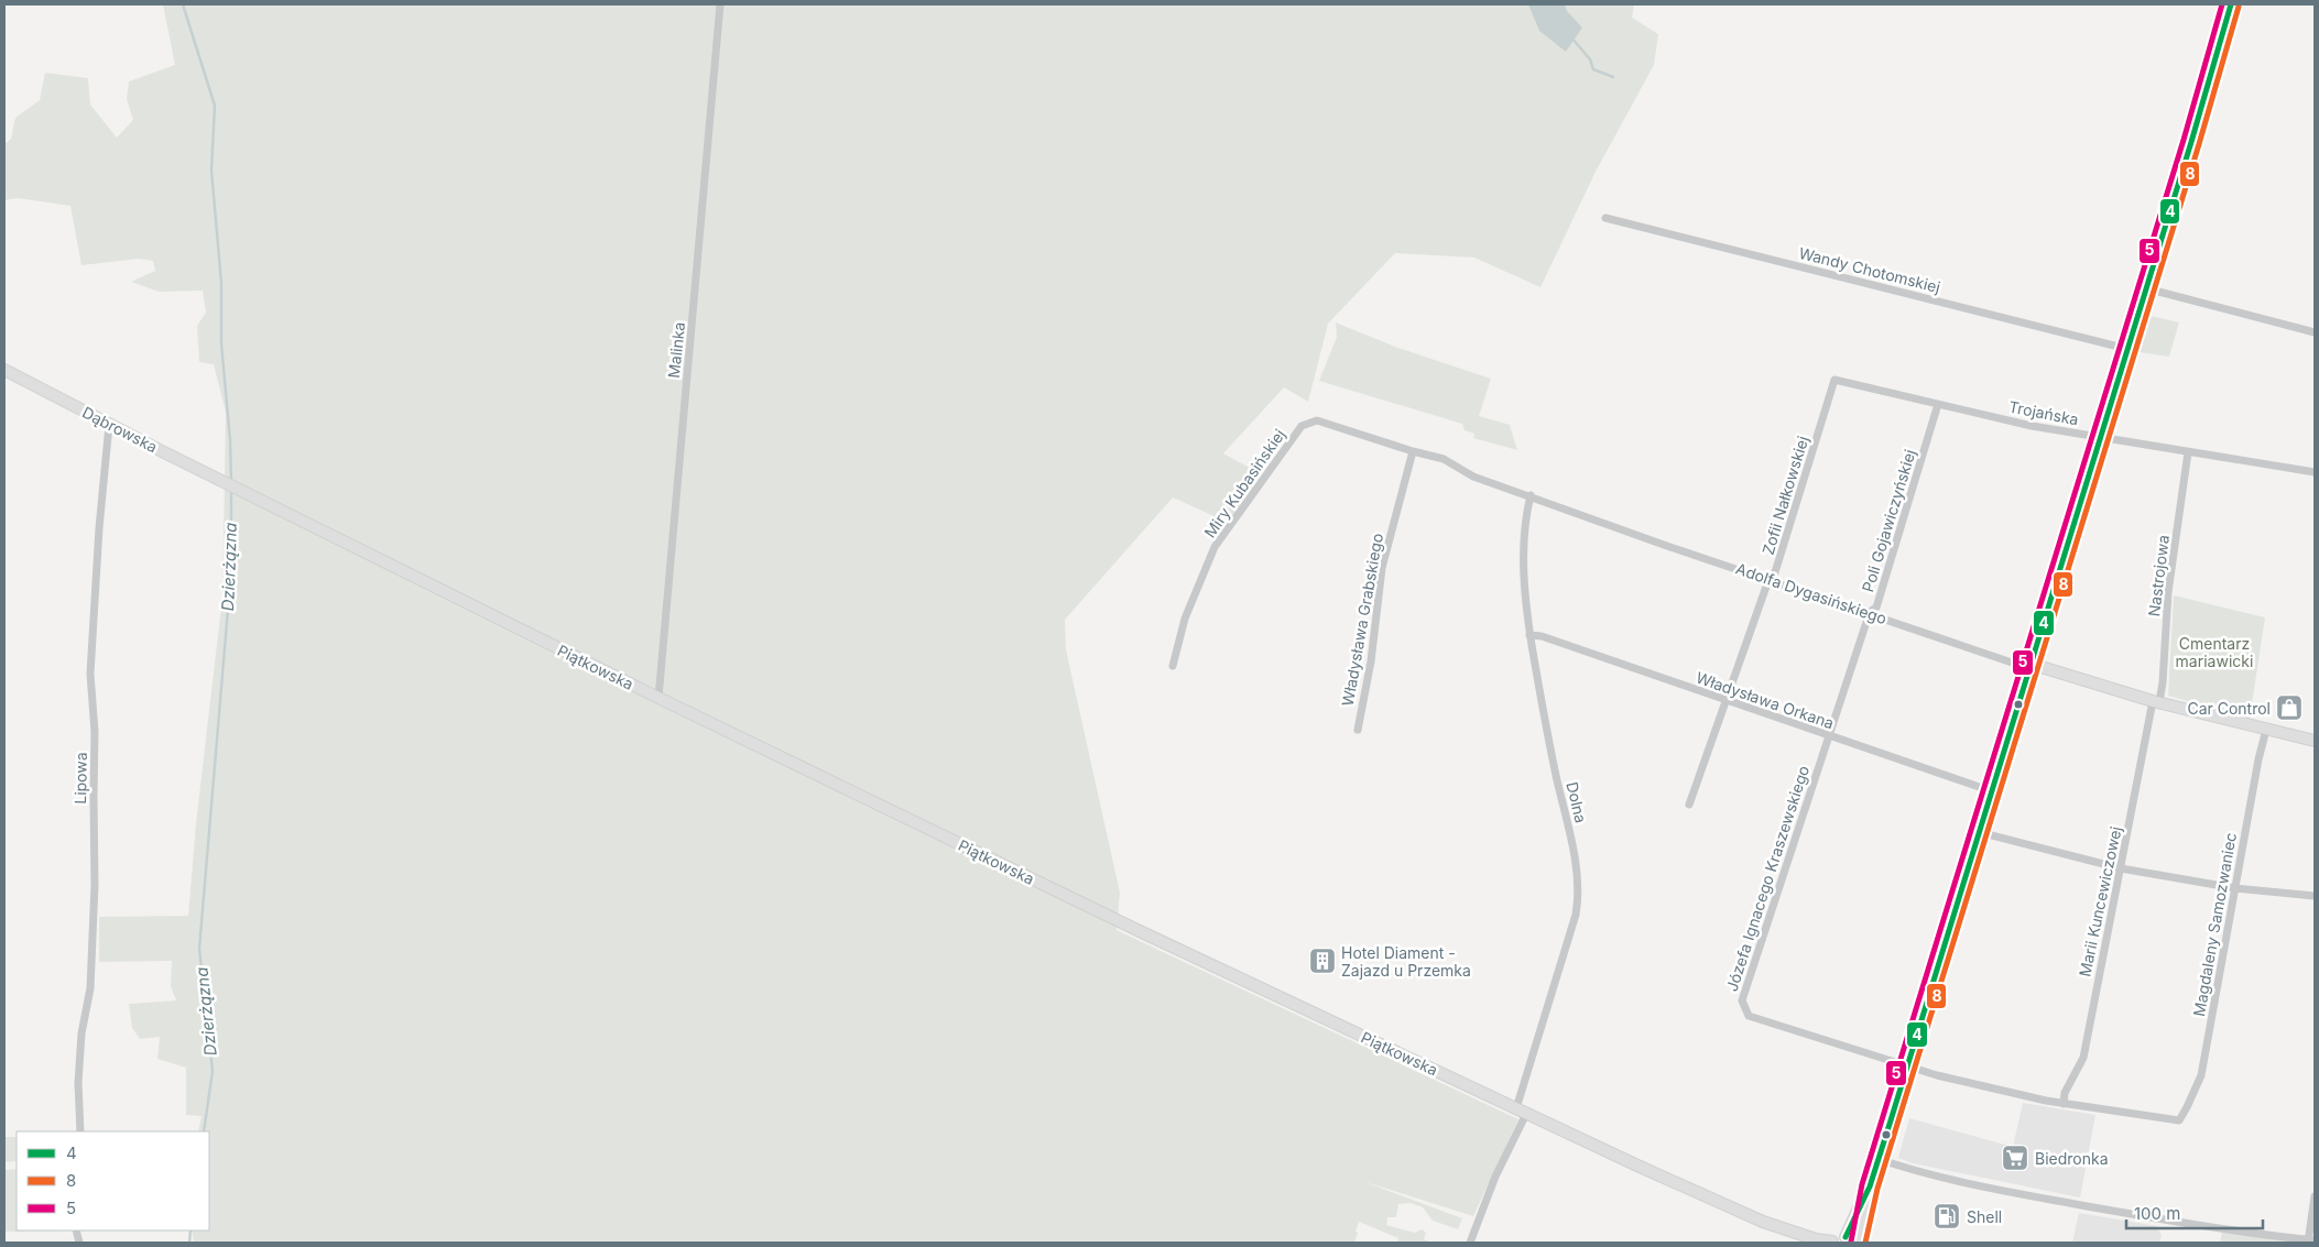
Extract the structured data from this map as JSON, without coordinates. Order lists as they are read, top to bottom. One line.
{"streets":{"main road":["Dąbrowska","Adolfa Dygasińskiego","Piątkowska"],"street":["Wandy Chotomskiej","Malinka","Trojańska","Miry Kubasińskiej","Zofii Nałkowskiej","Poli Gojawiczyńskiej","Nastrojowa","Władysława Grabskiego","Władysława Orkana","Lipowa","Dolna","Józefa Ignacego Kraszewskiego","Marii Kuncewiczowej","Magdaleny Samozwaniec"]},"crossings":[["Malinka","Piątkowska"],["Trojańska","Zofii Nałkowskiej"],["Trojańska","Poli Gojawiczyńskiej"],["Trojańska","Nastrojowa"],["Dąbrowska","Piątkowska"],["Dąbrowska","Lipowa"],["Miry Kubasińskiej","Adolfa Dygasińskiego"],["Zofii Nałkowskiej","Adolfa Dygasińskiego"],["Zofii Nałkowskiej","Władysława Orkana"],["Poli Gojawiczyńskiej","Adolfa Dygasińskiego"],["Poli Gojawiczyńskiej","Władysława Orkana"],["Poli Gojawiczyńskiej","Józefa Ignacego Kraszewskiego"],["Nastrojowa","Adolfa Dygasińskiego"],["Nastrojowa","Marii Kuncewiczowej"],["Adolfa Dygasińskiego","Władysława Grabskiego"],["Adolfa Dygasińskiego","Dolna"],["Adolfa Dygasińskiego","Marii Kuncewiczowej"],["Adolfa Dygasińskiego","Magdaleny Samozwaniec"],["Piątkowska","Dolna"],["Władysława Orkana","Dolna"],["Władysława Orkana","Józefa Ignacego Kraszewskiego"],["Józefa Ignacego Kraszewskiego","Marii Kuncewiczowej"],["Józefa Ignacego Kraszewskiego","Magdaleny Samozwaniec"]],"water":["Dzierżązna"],"parks":["Cmentarz mariawicki"],"places":{"shop":["Car Control"],"building":["Hotel Diament - Zajazd u Przemka"],"supermarket":["Biedronka"],"fuel station":["Shell"]},"lines":["transit line 4","transit line 5","transit line 8"],"legend":["4","8","5"],"scale_bar":"100 m"}
